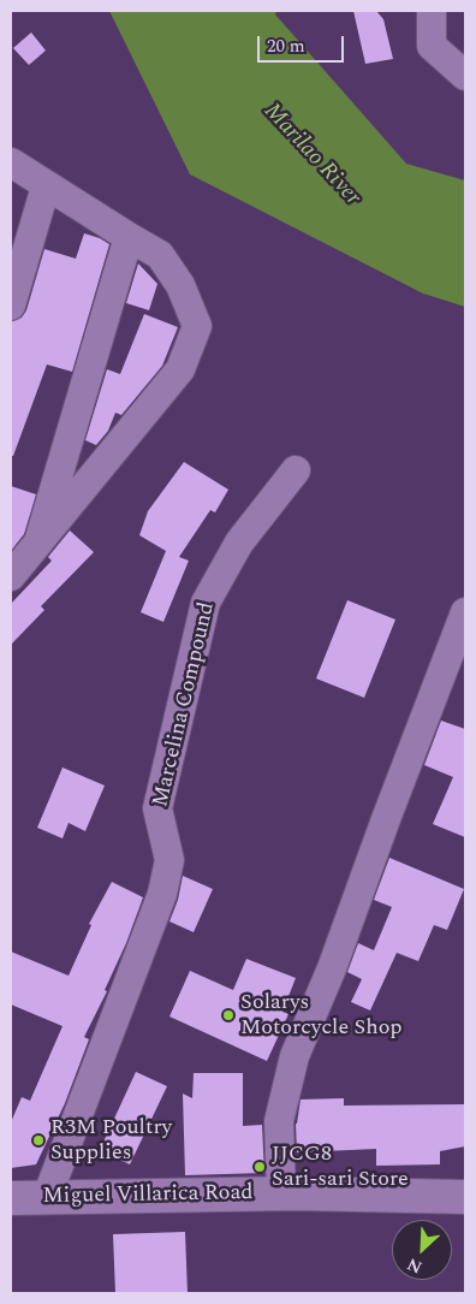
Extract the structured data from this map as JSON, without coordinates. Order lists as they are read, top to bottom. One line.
{"streets":{"main road":["Miguel Villarica Road"],"street":["Marcelina Compound"]},"crossings":[["Marcelina Compound","Miguel Villarica Road"]],"water":["Marilao River"],"places":["Solarys Motorcycle Shop","R3M Poultry Supplies","JJCG8 Sari-sari Store"],"scale_bar":"20 m","north":"bottom left"}
